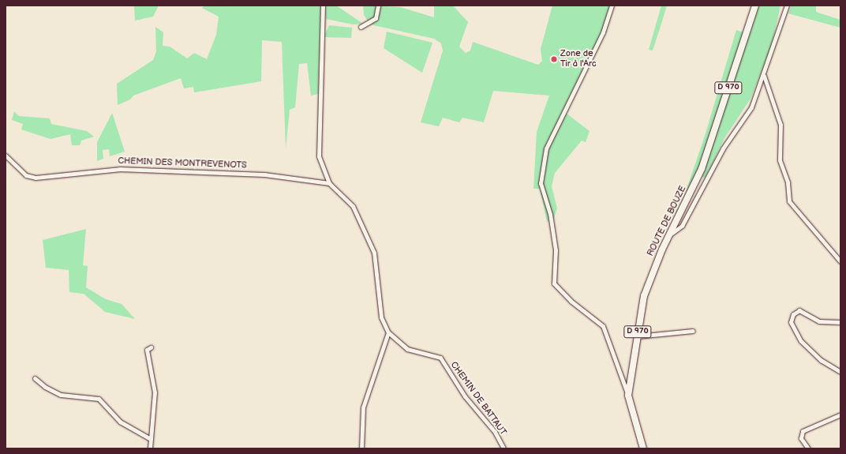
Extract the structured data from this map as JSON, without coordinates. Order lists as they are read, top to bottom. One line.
{"streets":{"main road":["D 970","ROUTE DE BOUZE"],"street":["CHEMIN DES MONTREVENOTS","CHEMIN DE BATTAUT"]},"crossings":[["CHEMIN DES MONTREVENOTS","CHEMIN DE BATTAUT"]],"places":["Zone de Tir à l'Arc"]}
